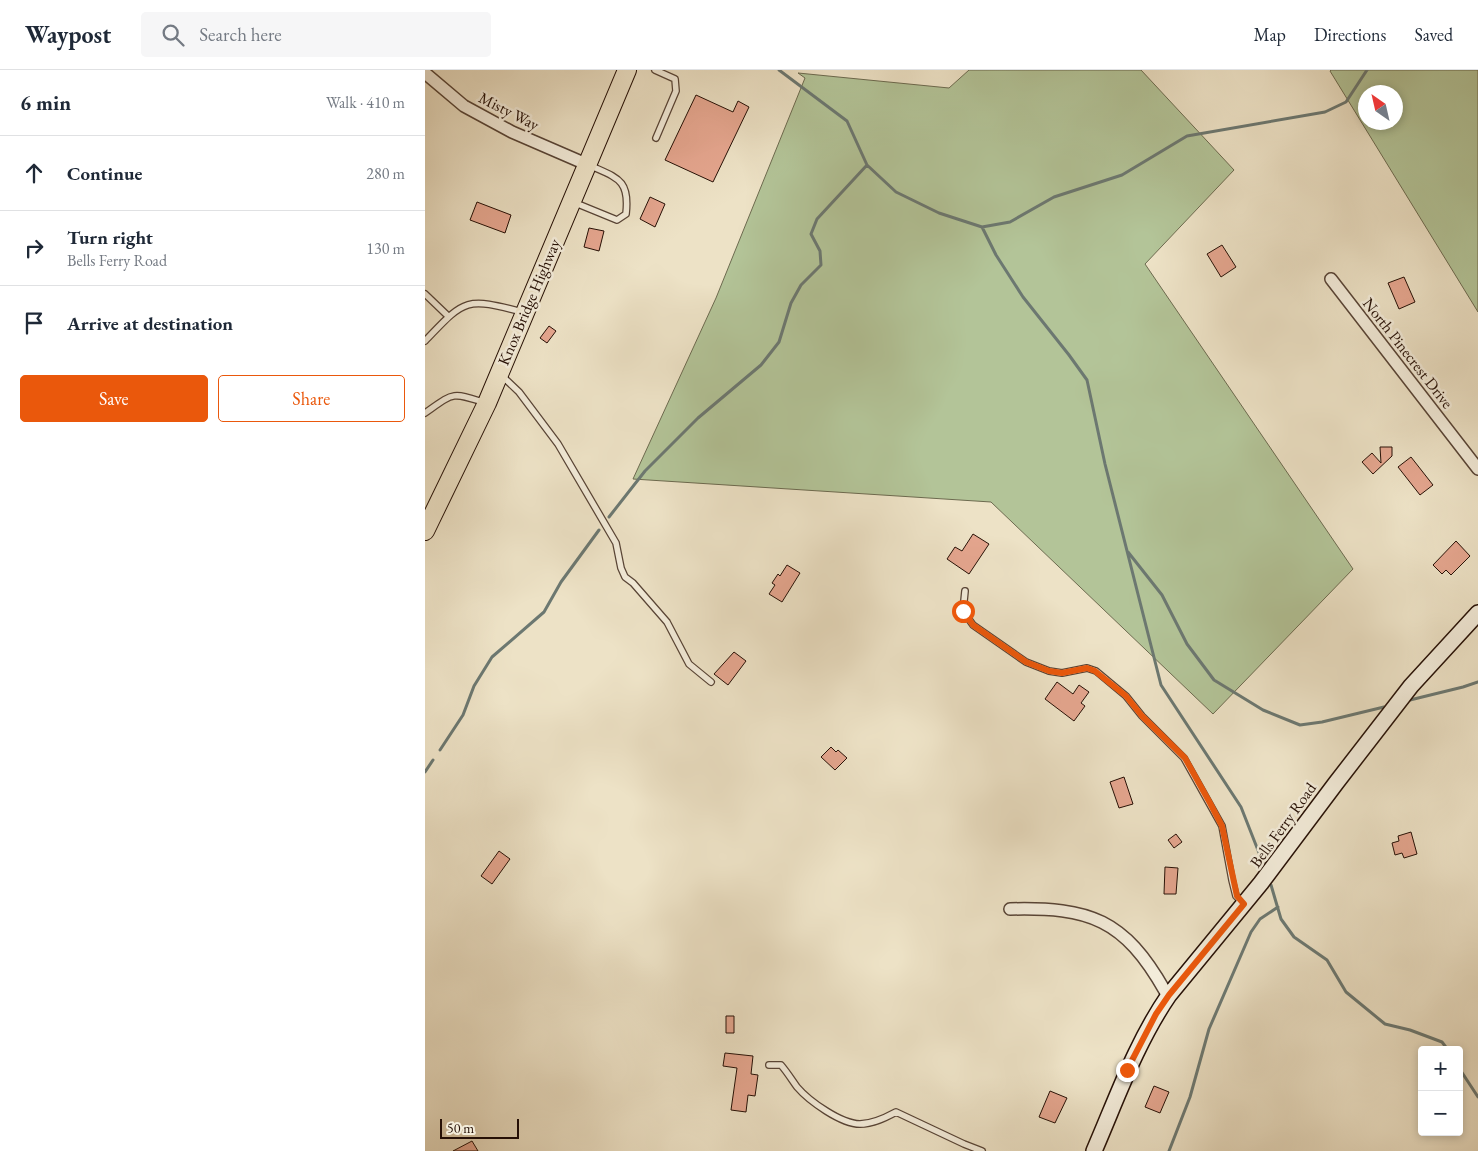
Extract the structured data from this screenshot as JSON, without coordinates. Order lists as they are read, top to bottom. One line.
{"streets":{"main road":["Knox Bridge Highway","Bells Ferry Road"],"street":["Misty Way","North Pinecrest Drive"]},"crossings":[["Misty Way","Knox Bridge Highway"]],"scale_bar":"50 m","north":"top left","page":{"header":"Waypost","search":"Search here","nav":["Map","Directions","Saved"],"heading":["6 min","Walk · 410 m"],"list":[["Continue","280 m"],["Turn right","Bells Ferry Road","130 m"],"Arrive at destination"],"buttons":["Save","Share"],"map_buttons":["+","−"],"scale":"50 m"}}
